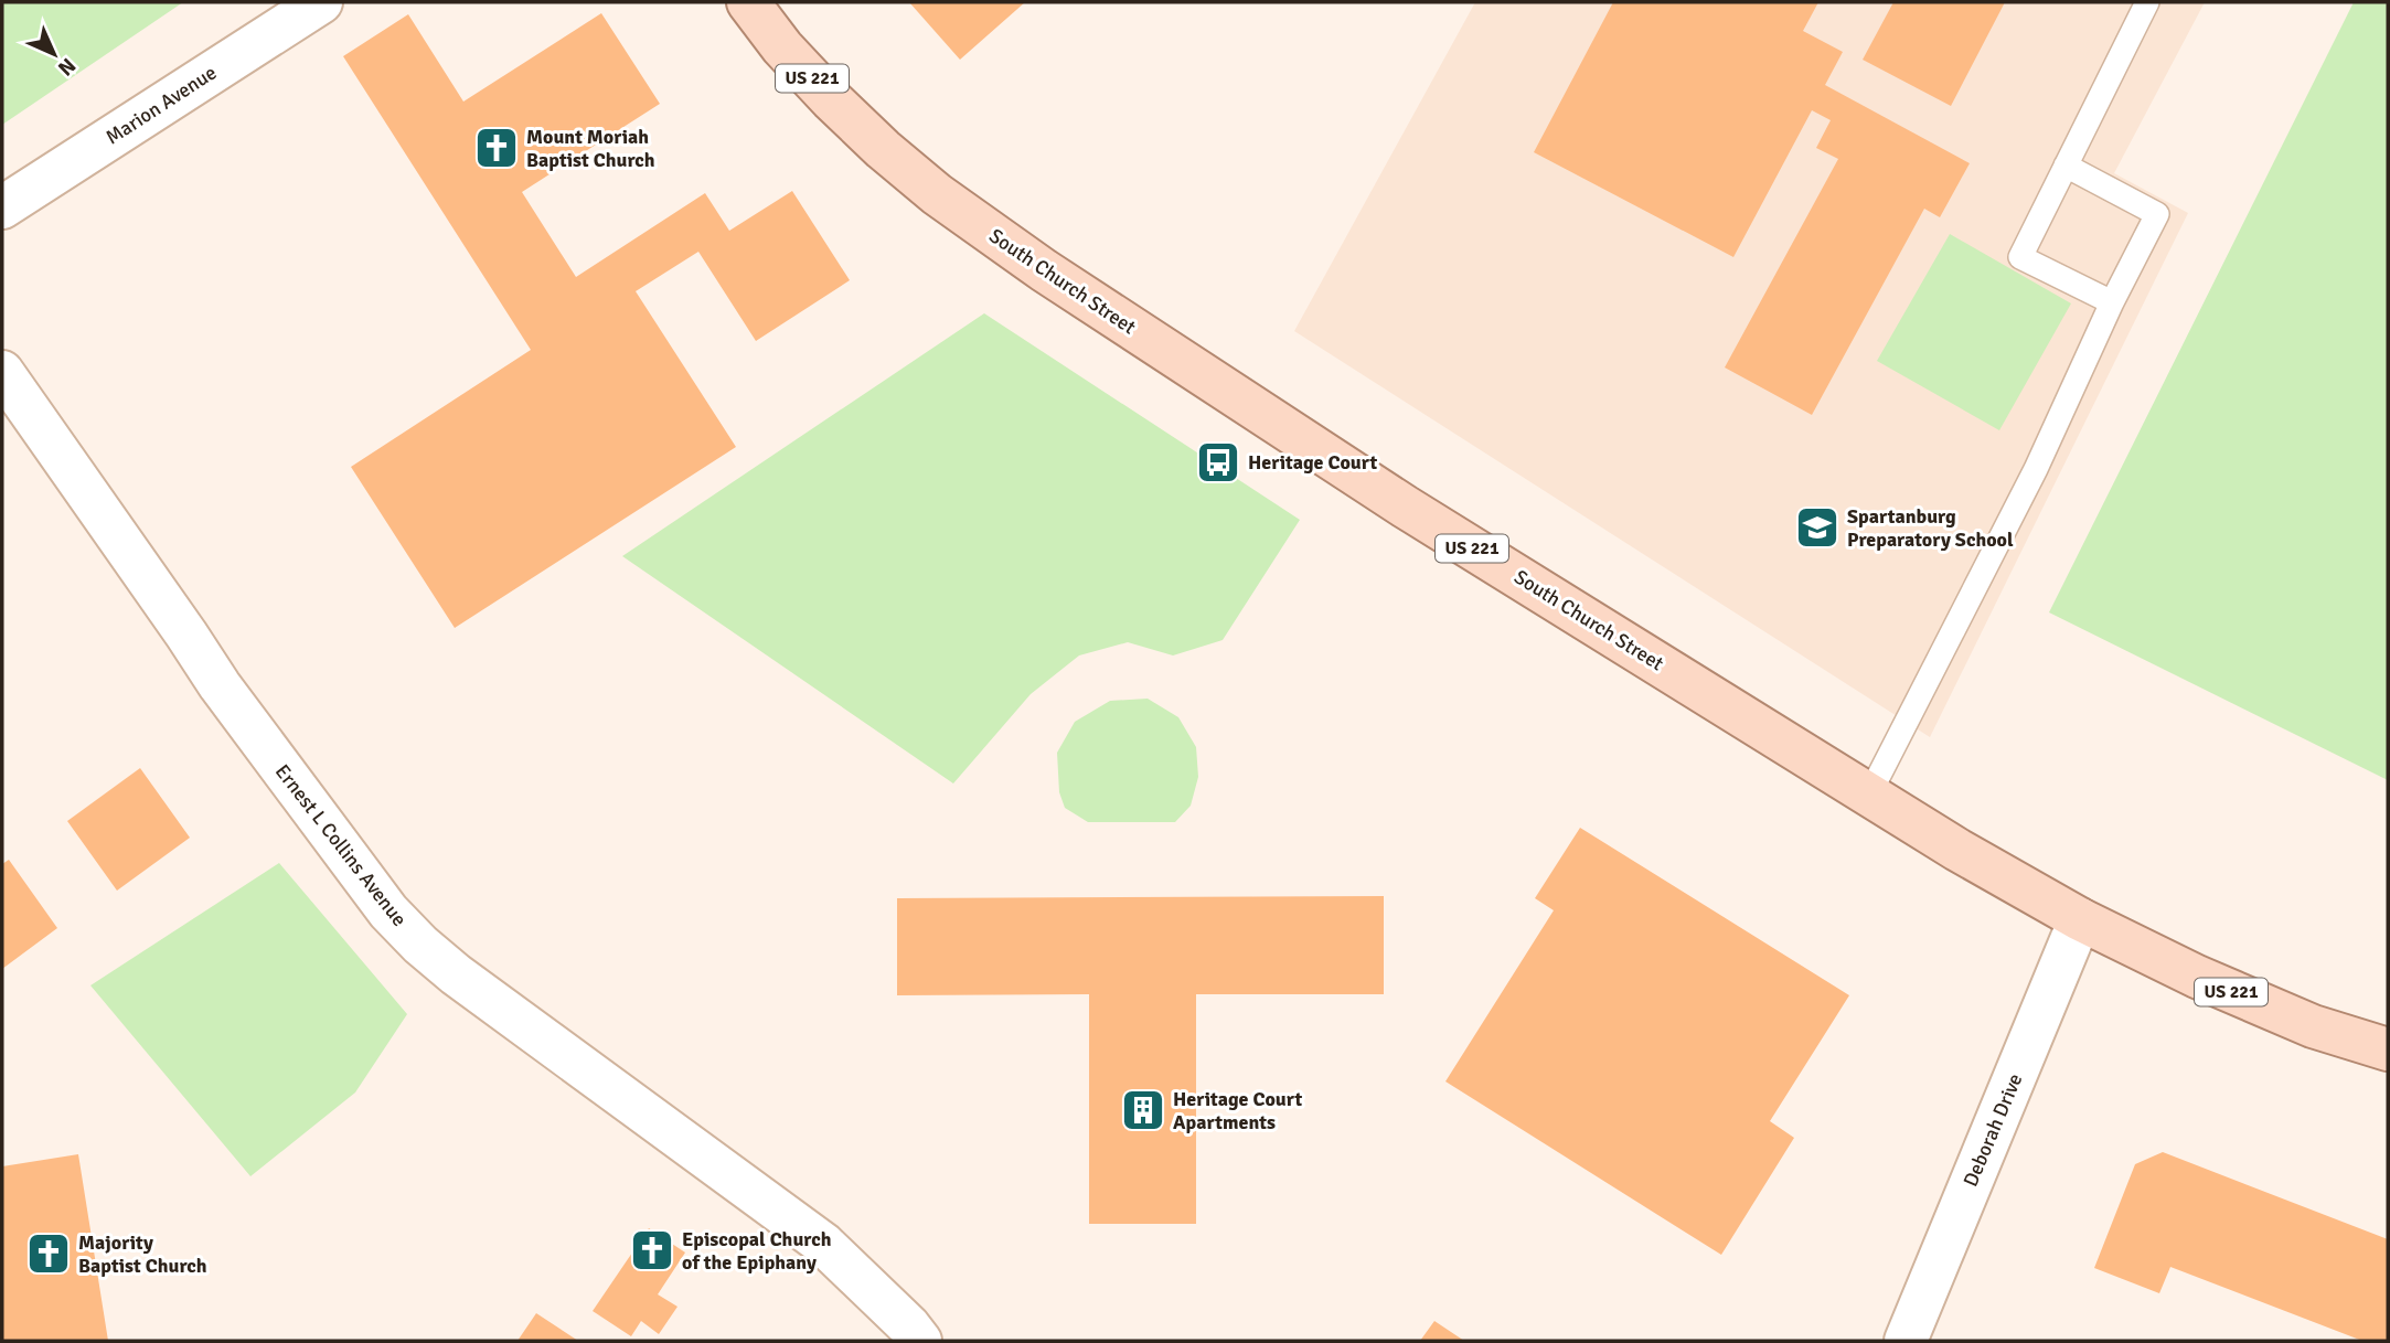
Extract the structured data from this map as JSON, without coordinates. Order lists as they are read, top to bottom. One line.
{"streets":{"main road":["US 221","South Church Street"],"street":["Marion Avenue","Ernest L Collins Avenue","Deborah Drive"]},"crossings":[["South Church Street","Deborah Drive"]],"places":{"church":["Mount Moriah Baptist Church","Episcopal Church of the Epiphany","Majority Baptist Church"],"bus stop":["Heritage Court"],"school or university":["Spartanburg Preparatory School"],"building":["Heritage Court Apartments"]},"north":"bottom right"}
